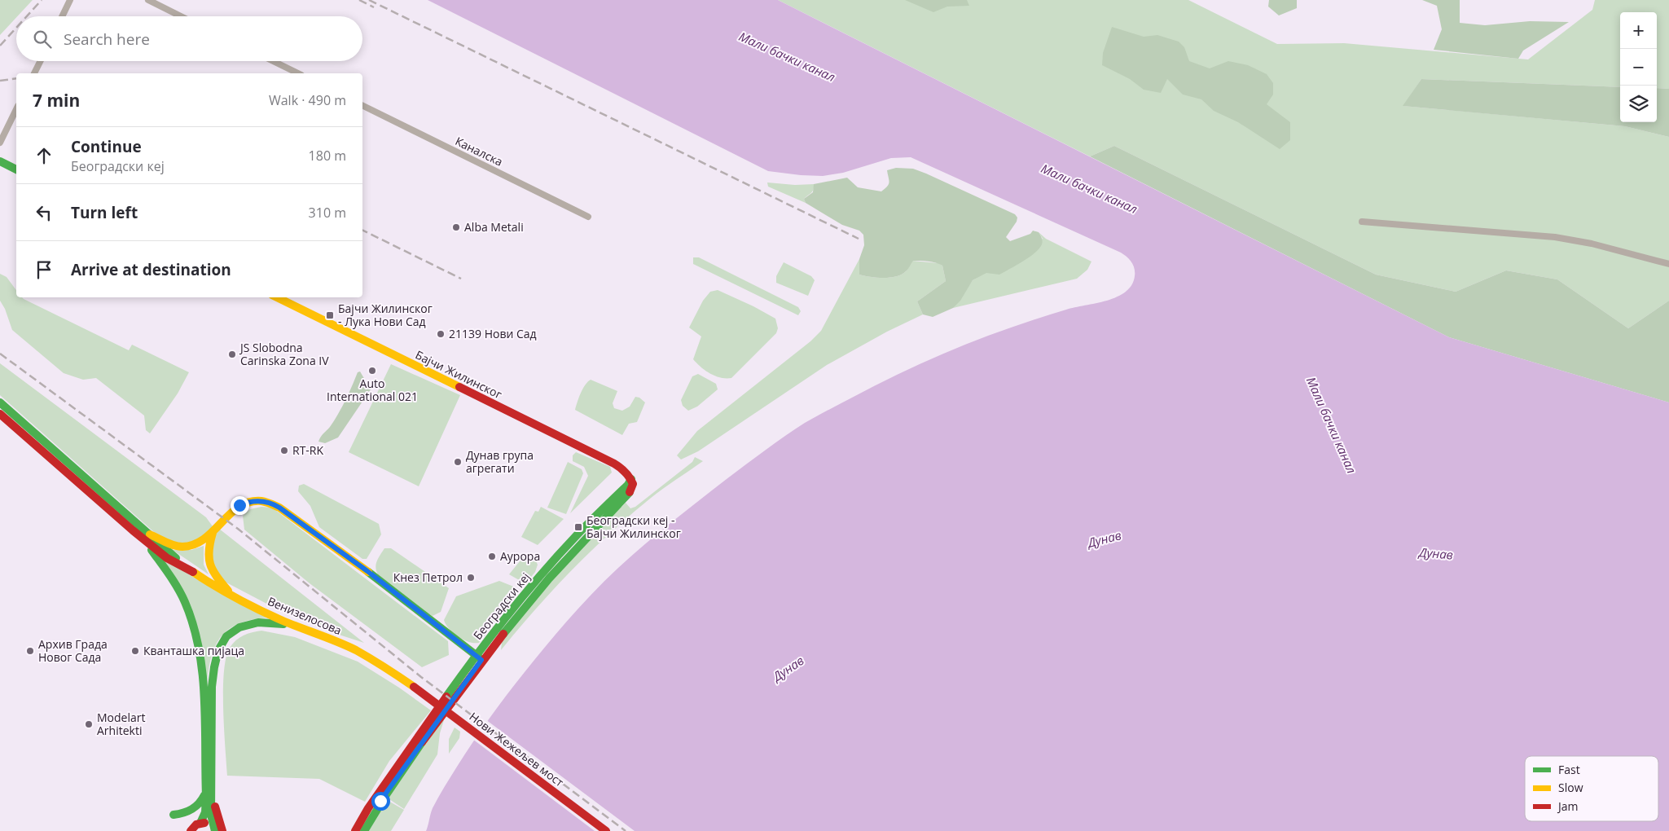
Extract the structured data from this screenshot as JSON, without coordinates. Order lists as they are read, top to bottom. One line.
{"streets":{"main road":["Бајчи Жилинског","Београдски кеј","Венизелосова","Нови Жежељев мост"],"street":["Каналска"]},"crossings":[["Бајчи Жилинског","Београдски кеј"],["Венизелосова","Нови Жежељев мост"]],"water":["Мали бачки канал","Дунав"],"places":{"other":["Alba Metali","21139 Нови Сад","JS Slobodna Carinska Zona IV","Auto International 021","RT-RK","Дунав група агрегати","Аурора","Кнез Петрол","Архив Града Новог Сада","Кванташка пијаца","Modelart Arhitekti"],"transit":["Бајчи Жилинског - Лука Нови Сад","Београдски кеј - Бајчи Жилинског"]},"legend":["Fast","Slow","Jam"],"page":{"map_buttons":["+","−"],"search":"Search here","heading":["7 min","Walk · 490 m"],"list":[["Continue","Београдски кеј","180 m"],["Turn left","310 m"],"Arrive at destination"]}}
